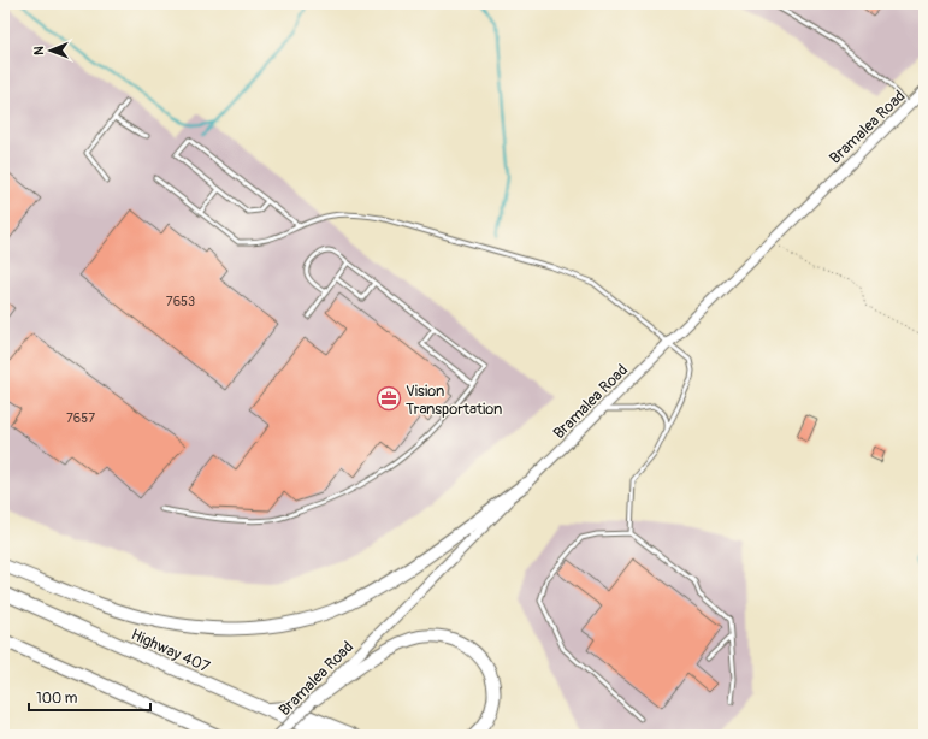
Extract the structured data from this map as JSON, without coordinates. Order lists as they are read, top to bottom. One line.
{"streets":{"highway":["Highway 407"],"main road":["Bramalea Road"]},"places":{"office":["Vision Transportation"]},"house_numbers":["7653","7657"],"scale_bar":"100 m","north":"left"}
